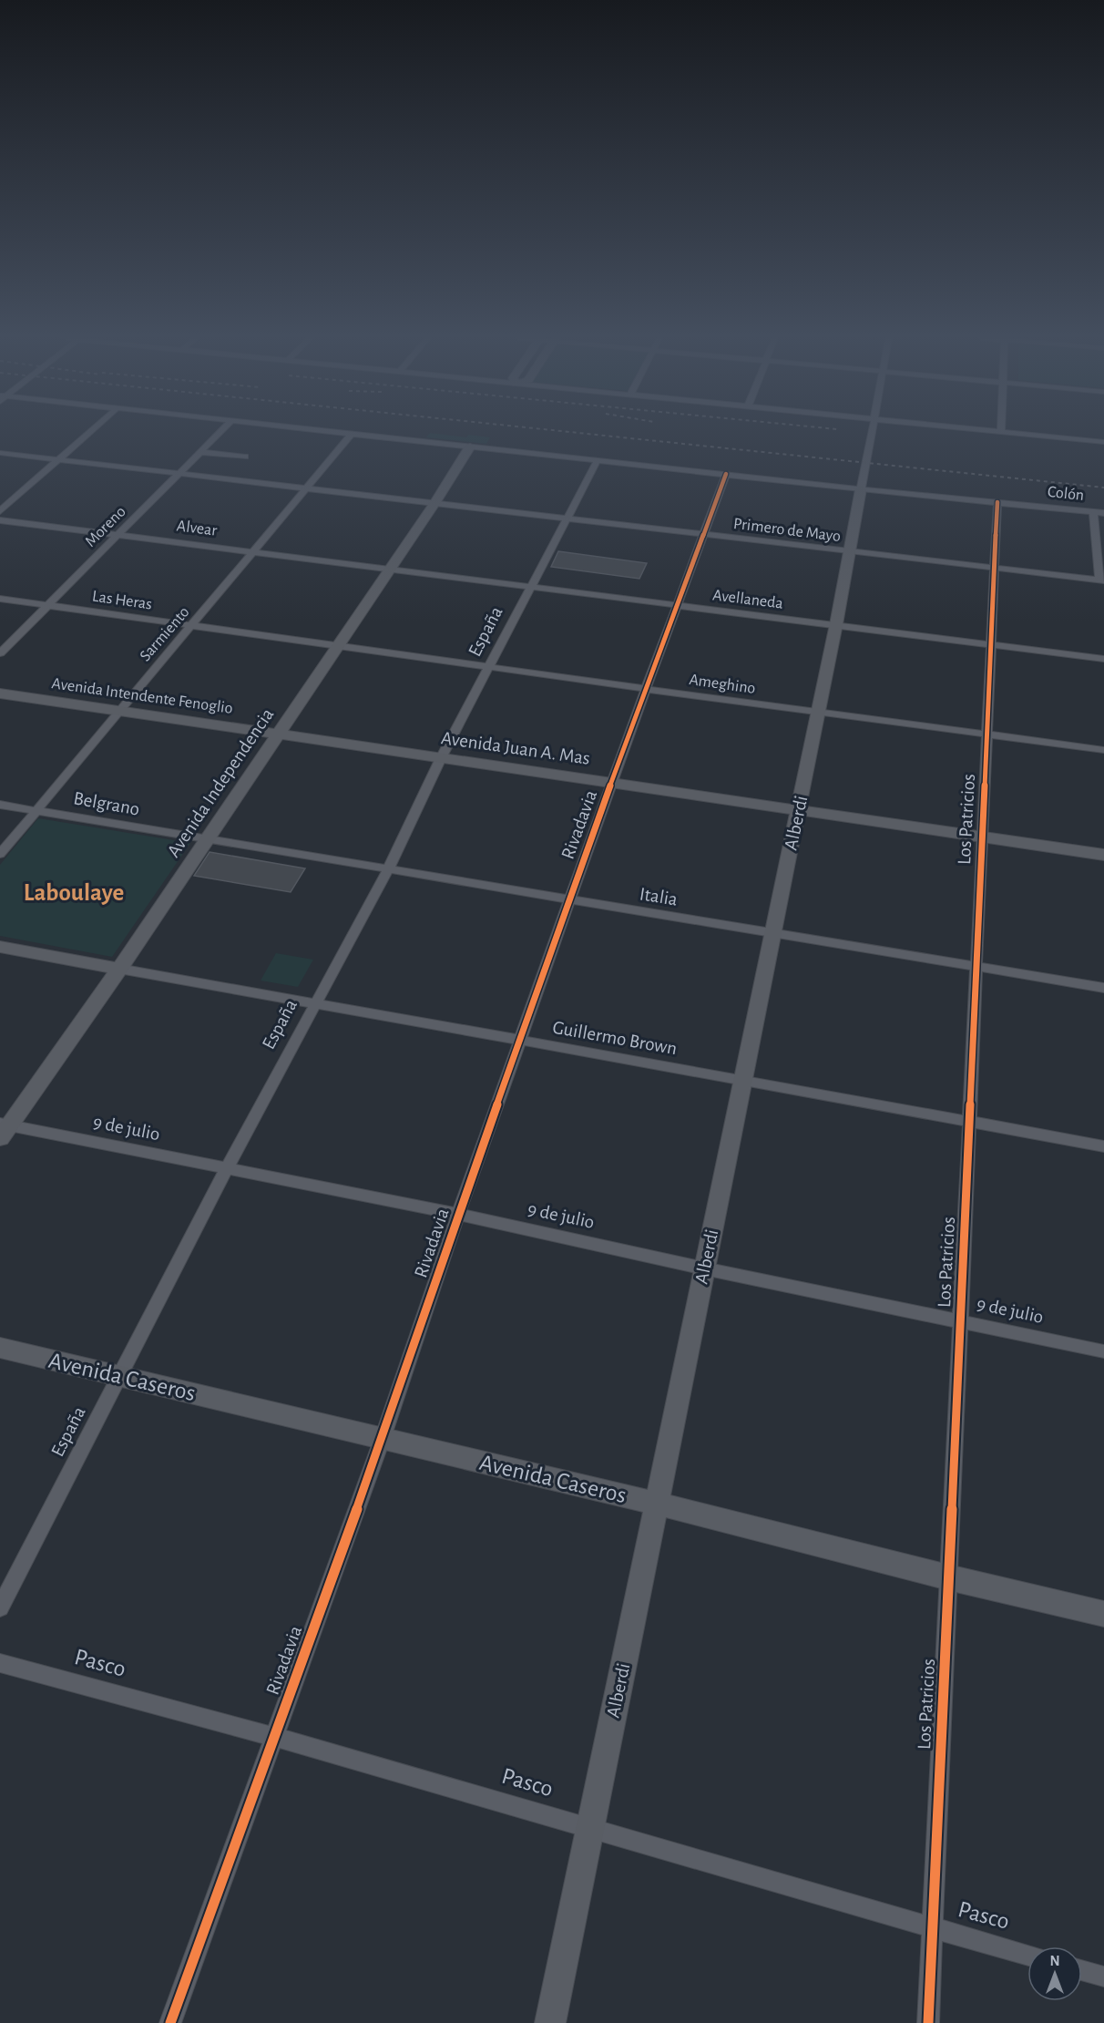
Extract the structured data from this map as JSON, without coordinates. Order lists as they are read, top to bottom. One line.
{"streets":{"main road":["Avenida Intendente Fenoglio","Avenida Juan A. Mas","Avenida Independencia","Alberdi","Avenida Caseros"],"street":["Colón","Moreno","Alvear","Primero de Mayo","Avellaneda","Las Heras","España","Sarmiento","Ameghino","Belgrano","Los Patricios","Rivadavia","Italia","Guillermo Brown","9 de julio","Pasco"]},"crossings":[["Colón","España"],["Colón","Sarmiento"],["Colón","Avenida Independencia"],["Colón","Los Patricios"],["Colón","Alberdi"],["Colón","Rivadavia"],["Moreno","Alvear"],["Moreno","Primero de Mayo"],["Moreno","Las Heras"],["Alvear","Avellaneda"],["Alvear","Sarmiento"],["Alvear","Avenida Independencia"],["Primero de Mayo","España"],["Primero de Mayo","Sarmiento"],["Primero de Mayo","Avenida Independencia"],["Primero de Mayo","Los Patricios"],["Primero de Mayo","Alberdi"],["Primero de Mayo","Rivadavia"],["Avellaneda","España"],["Avellaneda","Avenida Independencia"],["Avellaneda","Los Patricios"],["Avellaneda","Alberdi"],["Avellaneda","Rivadavia"],["Las Heras","Sarmiento"],["Las Heras","Ameghino"],["Las Heras","Avenida Independencia"],["España","Ameghino"],["España","Avenida Juan A. Mas"],["España","Italia"],["España","Guillermo Brown"],["España","9 de julio"],["España","Avenida Caseros"],["Sarmiento","Avenida Intendente Fenoglio"],["Sarmiento","Belgrano"],["Ameghino","Avenida Independencia"],["Ameghino","Los Patricios"],["Ameghino","Alberdi"],["Ameghino","Rivadavia"],["Avenida Intendente Fenoglio","Avenida Juan A. Mas"],["Avenida Intendente Fenoglio","Avenida Independencia"],["Avenida Juan A. Mas","Avenida Independencia"],["Avenida Juan A. Mas","Los Patricios"],["Avenida Juan A. Mas","Alberdi"],["Avenida Juan A. Mas","Rivadavia"],["Avenida Independencia","Belgrano"],["Avenida Independencia","Italia"],["Avenida Independencia","Guillermo Brown"],["Avenida Independencia","9 de julio"],["Belgrano","Italia"],["Los Patricios","Italia"],["Los Patricios","Guillermo Brown"],["Los Patricios","9 de julio"],["Los Patricios","Avenida Caseros"],["Los Patricios","Pasco"],["Alberdi","Italia"],["Alberdi","Guillermo Brown"],["Alberdi","9 de julio"],["Alberdi","Avenida Caseros"],["Alberdi","Pasco"],["Rivadavia","Italia"],["Rivadavia","Guillermo Brown"],["Rivadavia","9 de julio"],["Rivadavia","Avenida Caseros"],["Rivadavia","Pasco"]],"districts":["Laboulaye"],"north":"top"}
